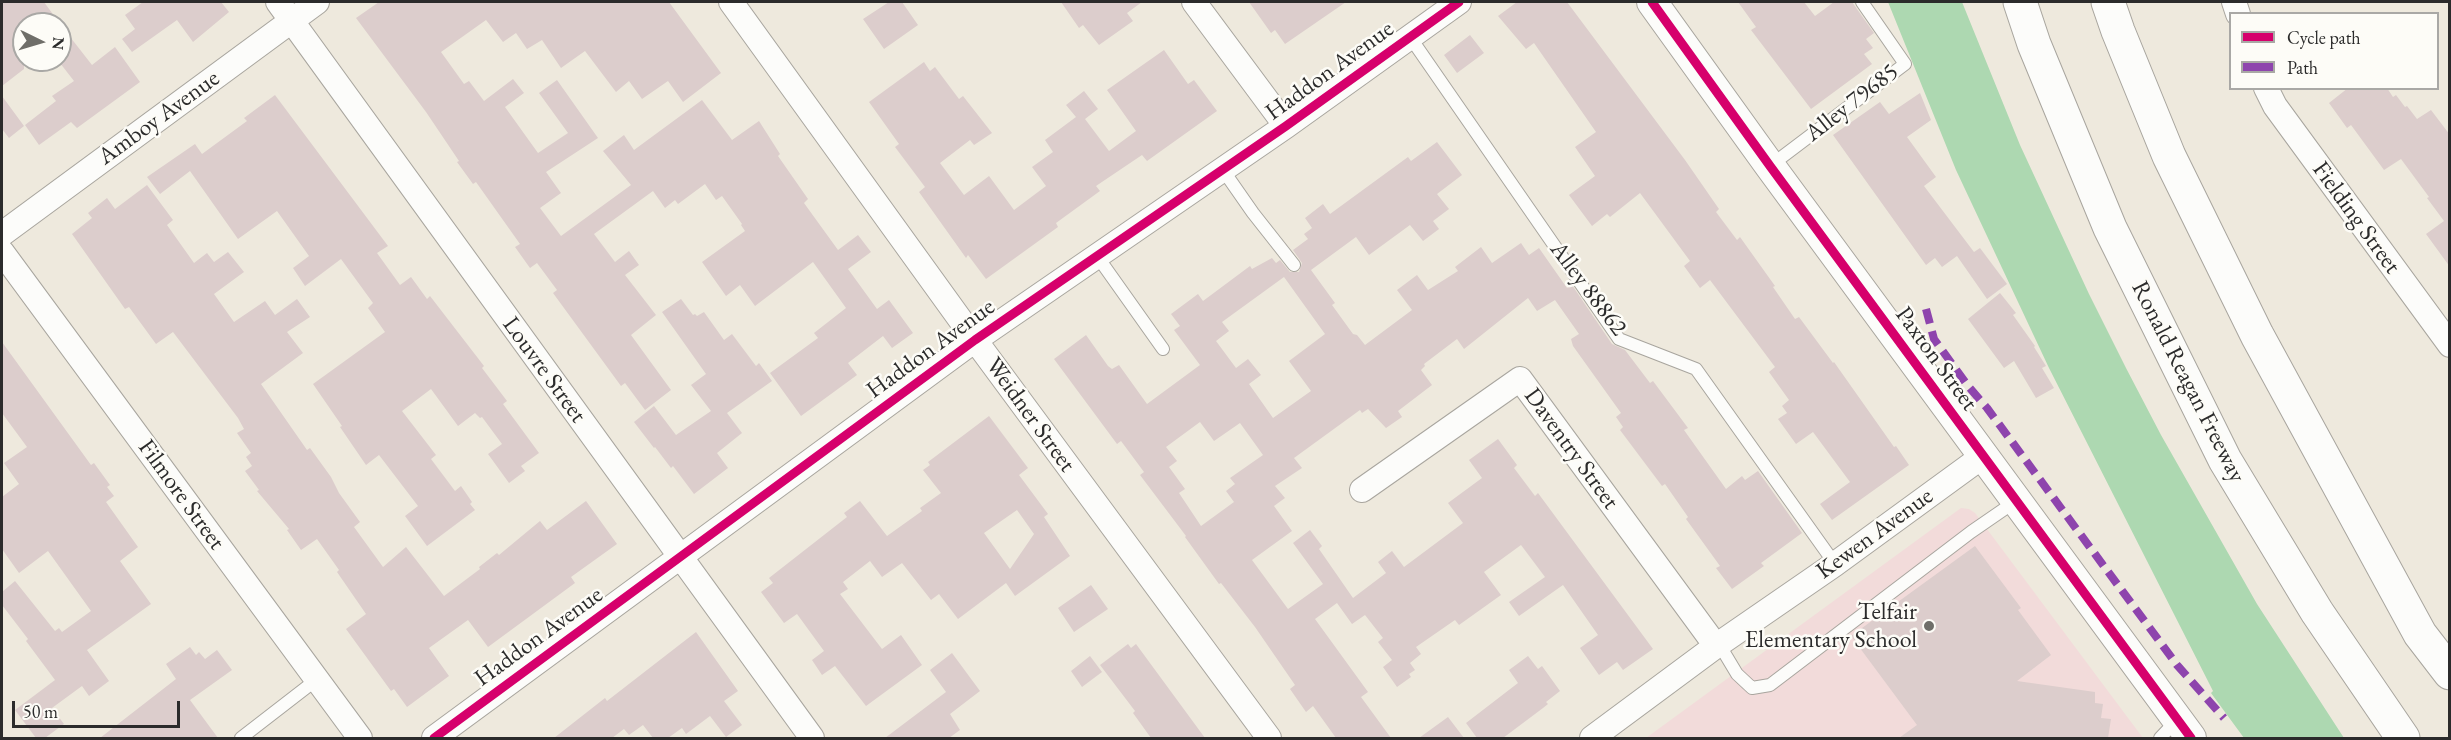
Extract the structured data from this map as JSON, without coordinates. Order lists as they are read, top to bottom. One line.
{"streets":{"highway":["Ronald Reagan Freeway"],"street":["Haddon Avenue","Amboy Avenue","Fielding Street","Paxton Street","Louvre Street","Weidner Street","Daventry Street","Filmore Street","Kewen Avenue"],"lane":["Alley 79685","Alley 88862"]},"crossings":[["Haddon Avenue","Alley 88862"],["Haddon Avenue","Louvre Street"],["Haddon Avenue","Weidner Street"],["Alley 79685","Paxton Street"],["Amboy Avenue","Louvre Street"],["Alley 88862","Kewen Avenue"],["Paxton Street","Kewen Avenue"],["Daventry Street","Kewen Avenue"]],"places":["Telfair Elementary School"],"legend":["Cycle path","Path"],"scale_bar":"50 m","north":"right"}
